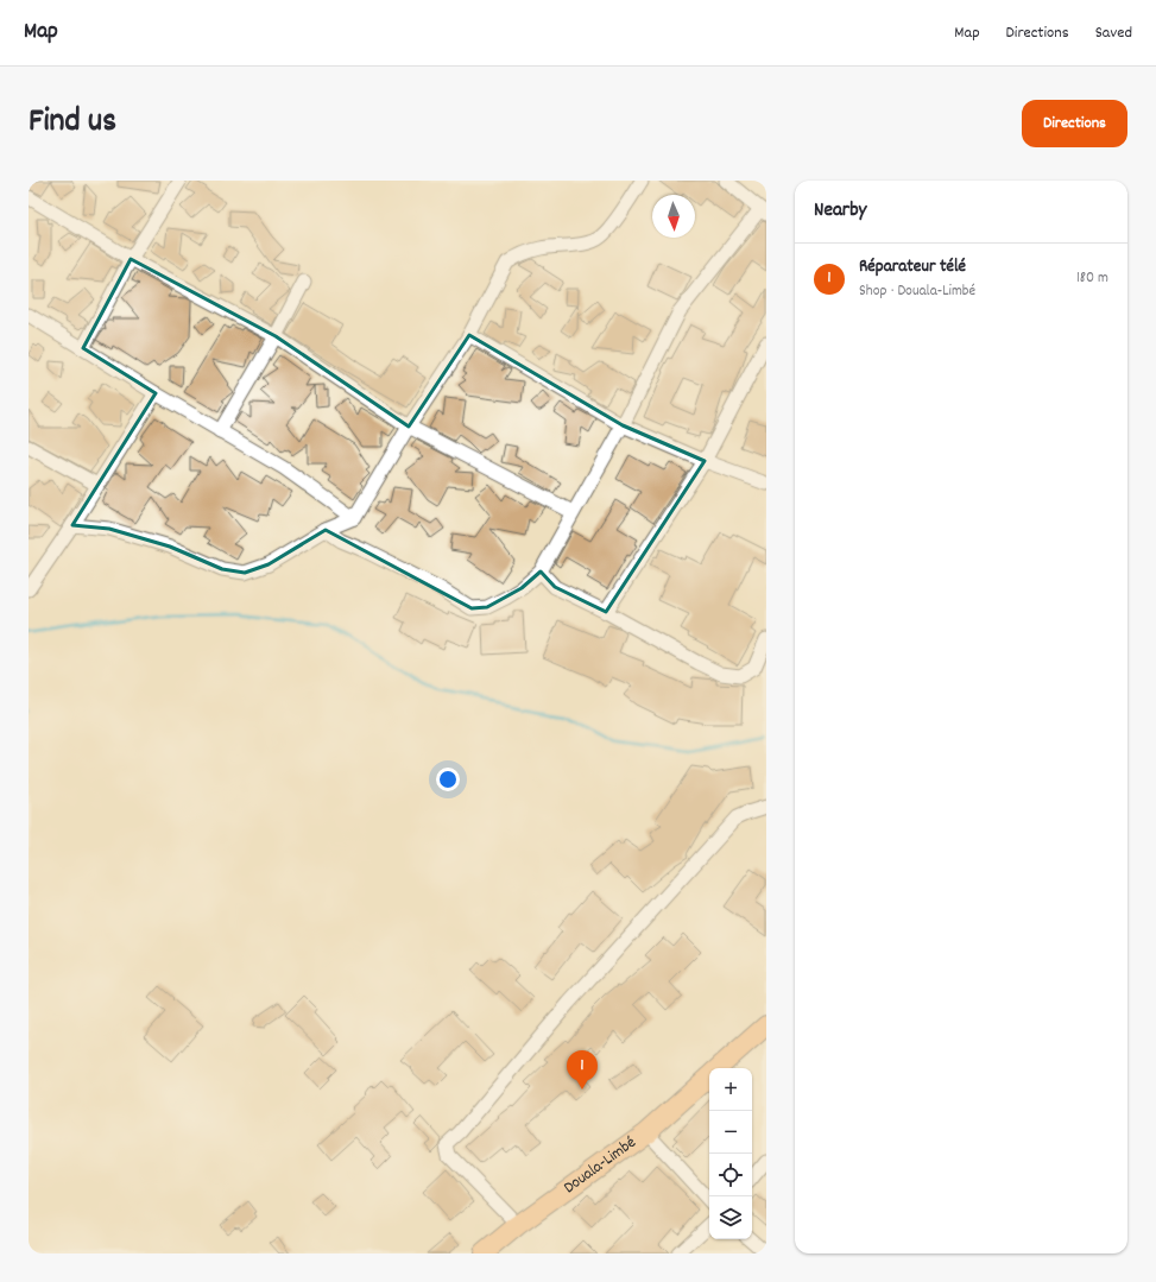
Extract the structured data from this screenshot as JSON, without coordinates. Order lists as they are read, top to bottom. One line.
{"streets":{"highway":["Douala-Limbé"]},"north":"bottom","page":{"header":"Map","nav":["Map","Directions","Saved"],"title":"Find us","buttons":"Directions","heading":"Nearby","list":[{"mark":"1","name":"Réparateur télé","note":"Shop · Douala-Limbé","value":"180 m"}],"pins":"1","map_buttons":["+","−"]}}
